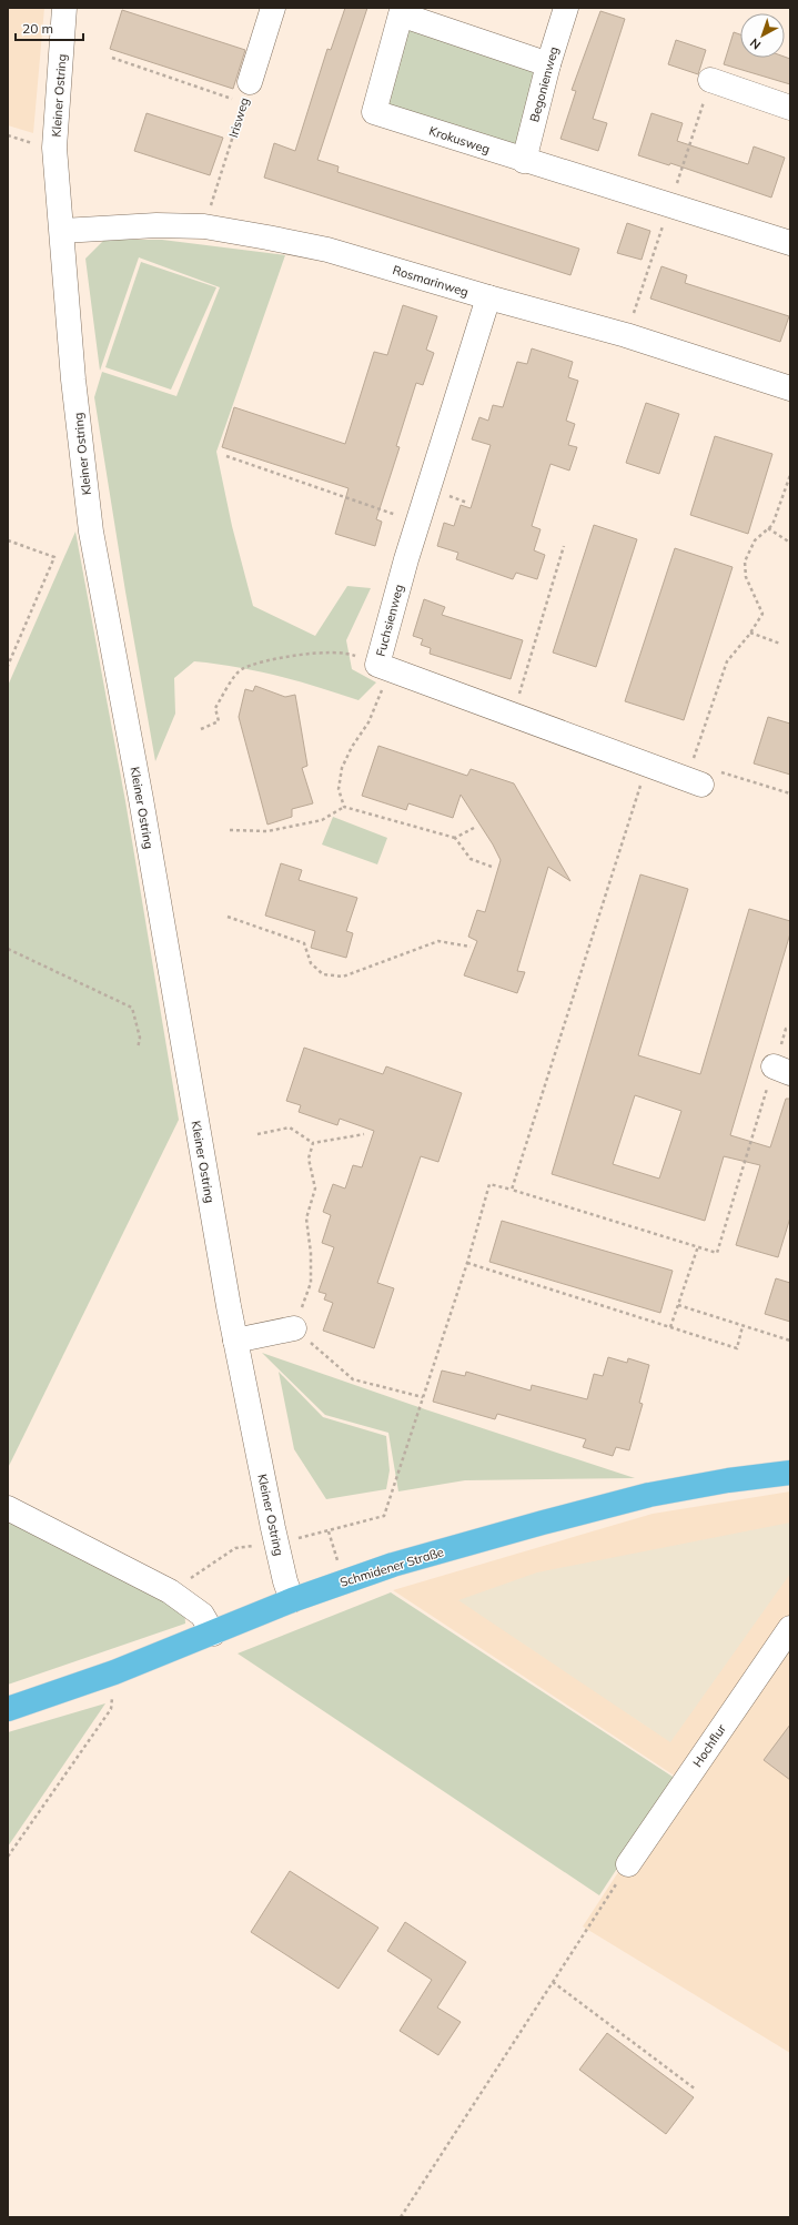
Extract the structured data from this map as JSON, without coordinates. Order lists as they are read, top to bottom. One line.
{"streets":{"main road":["Schmidener Straße"],"street":["Begonienweg","Kleiner Ostring","Irisweg","Krokusweg","Rosmarinweg","Fuchsienweg","Hochflur"]},"crossings":[["Begonienweg","Krokusweg"],["Kleiner Ostring","Rosmarinweg"],["Kleiner Ostring","Schmidener Straße"],["Irisweg","Rosmarinweg"],["Rosmarinweg","Fuchsienweg"]],"scale_bar":"20 m","north":"bottom left"}
